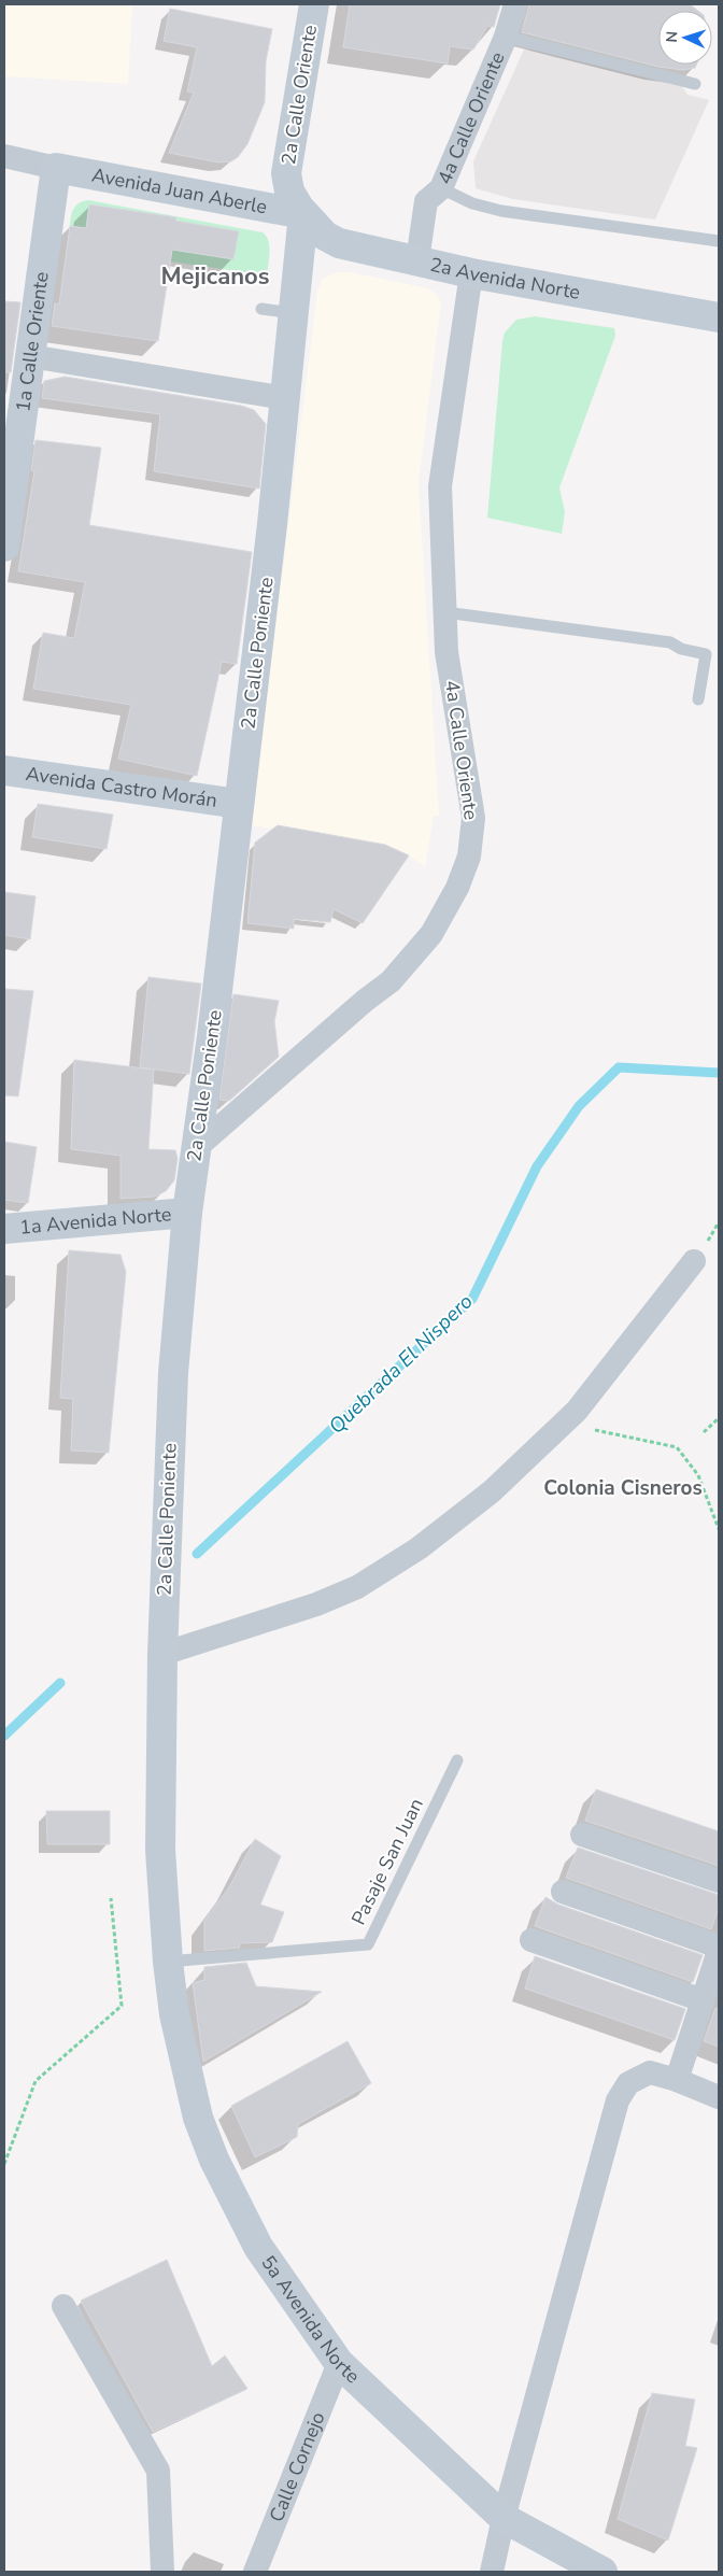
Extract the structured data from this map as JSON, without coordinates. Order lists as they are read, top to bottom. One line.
{"streets":{"main road":["2a Calle Oriente","Avenida Juan Aberle","2a Avenida Norte","1a Calle Oriente","2a Calle Poniente","Avenida Castro Morán","1a Avenida Norte","5a Avenida Norte"],"street":["4a Calle Oriente","Calle Cornejo"],"lane":["Pasaje San Juan"]},"crossings":[["2a Calle Oriente","Avenida Juan Aberle"],["2a Calle Oriente","2a Avenida Norte"],["2a Calle Oriente","2a Calle Poniente"],["4a Calle Oriente","2a Avenida Norte"],["4a Calle Oriente","2a Calle Poniente"],["Avenida Juan Aberle","2a Avenida Norte"],["Avenida Juan Aberle","1a Calle Oriente"],["Avenida Juan Aberle","2a Calle Poniente"],["2a Avenida Norte","2a Calle Poniente"],["2a Calle Poniente","Avenida Castro Morán"],["2a Calle Poniente","1a Avenida Norte"],["2a Calle Poniente","Pasaje San Juan"],["2a Calle Poniente","5a Avenida Norte"],["Pasaje San Juan","5a Avenida Norte"],["5a Avenida Norte","Calle Cornejo"]],"districts":["Mejicanos","Colonia Cisneros"],"water":["Quebrada El Nispero"],"north":"left"}
